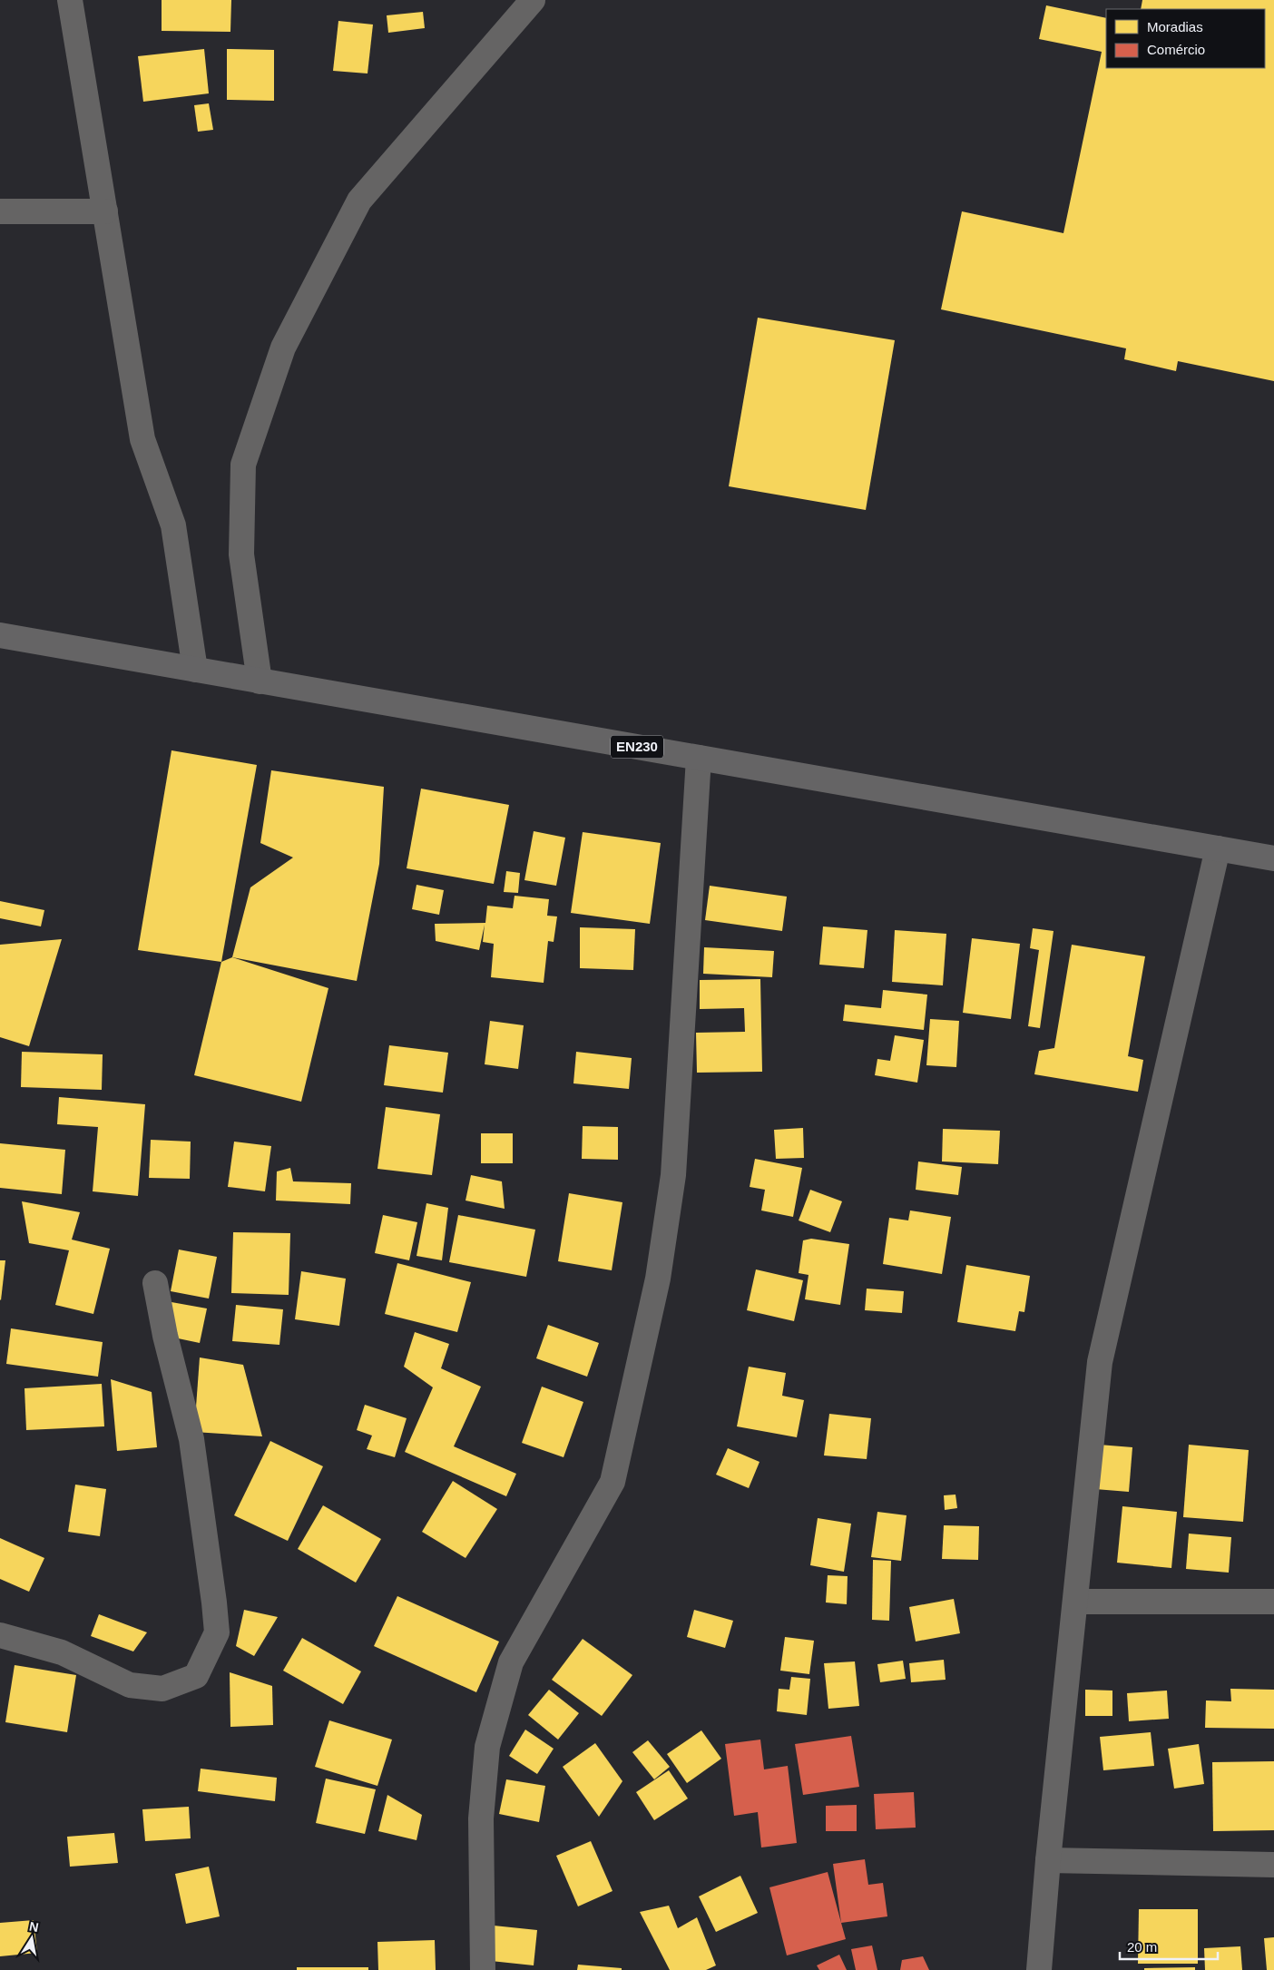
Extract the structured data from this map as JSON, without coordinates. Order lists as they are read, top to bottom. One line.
{"streets":{"main road":["EN230"]},"legend":["Moradias","Comércio"],"scale_bar":"20 m","north":"top"}
